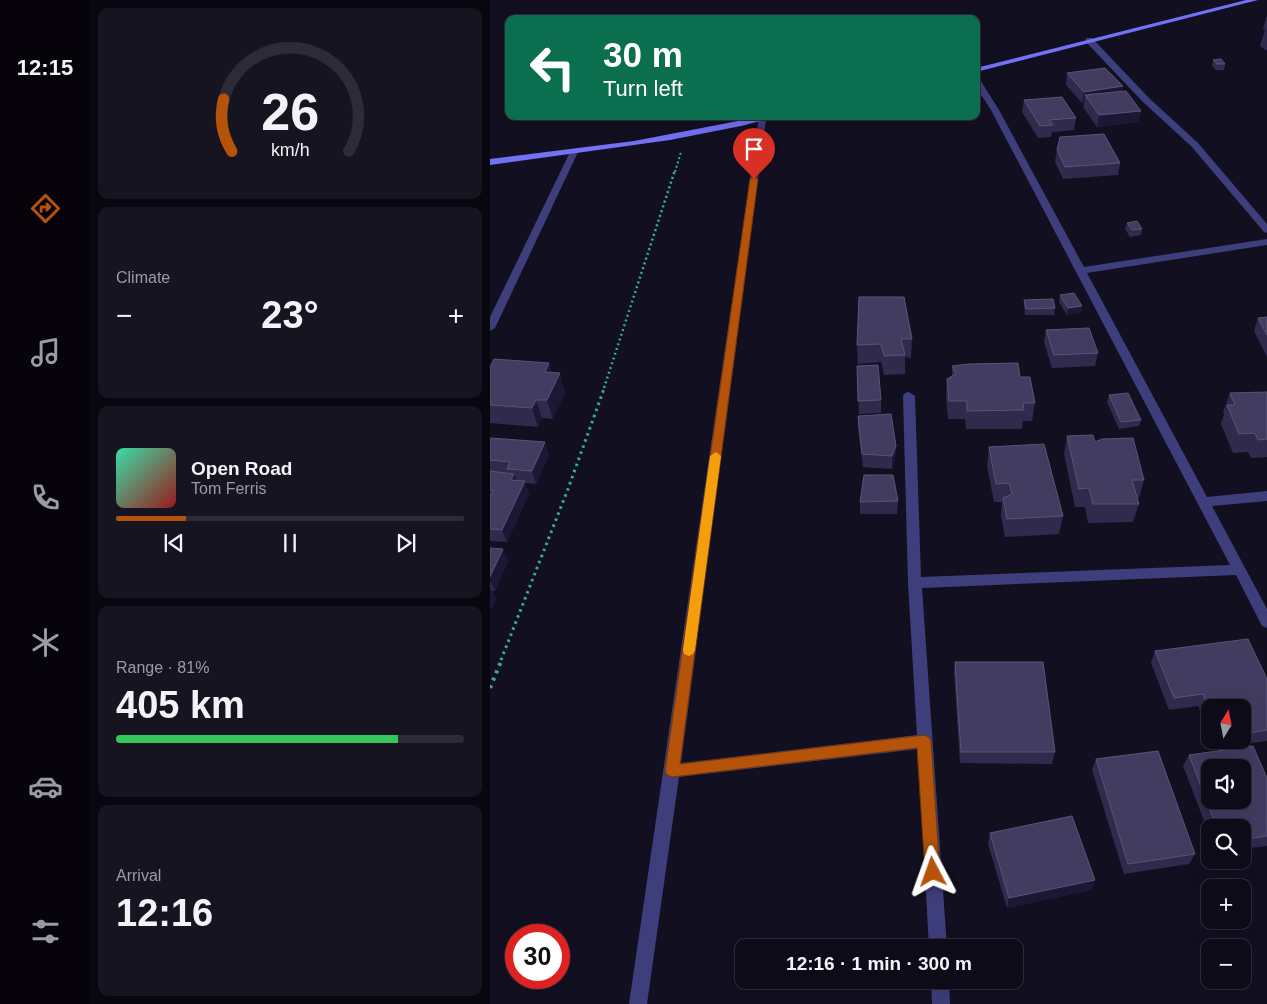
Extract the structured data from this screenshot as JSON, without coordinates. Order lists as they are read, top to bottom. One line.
{"north":"top","page":{"tabs":"12:15","turn":["30 m","Turn left"],"tile":["Climate",["Range · 81%","405 km"],["Arrival","12:16"]],"heat":["−","23°","+"],"song":["Open Road","Tom Ferris"],"map_buttons":["+","−"],"limit":"30","trip":"12:16 · 1 min · 300 m","gauge":["26","km/h"]}}
